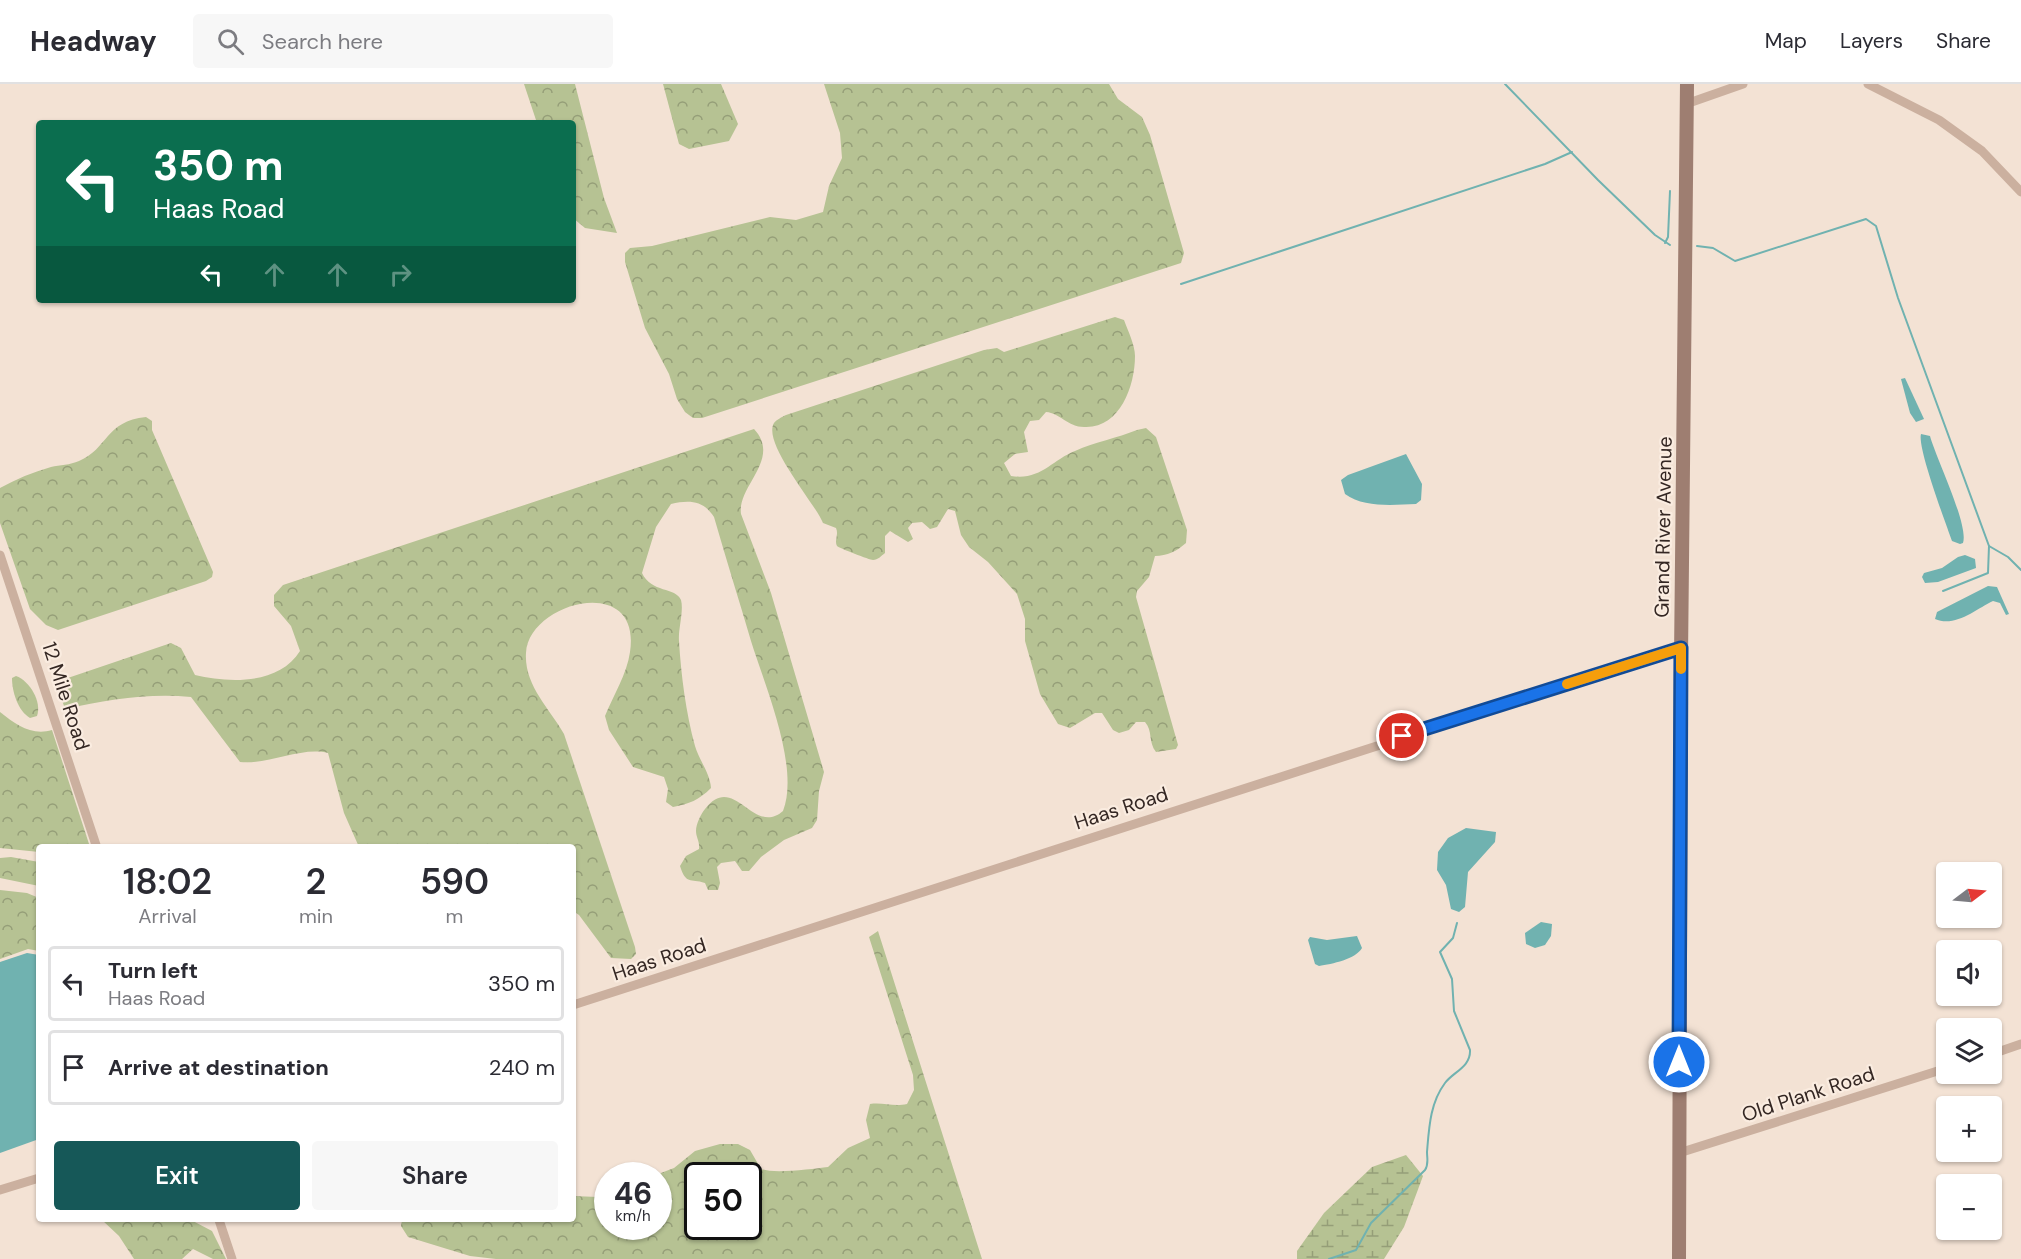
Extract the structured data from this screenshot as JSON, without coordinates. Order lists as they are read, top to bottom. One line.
{"streets":{"main road":["Grand River Avenue"],"street":["12 Mile Road","Haas Road","Old Plank Road"]},"crossings":[["Grand River Avenue","Haas Road"],["Grand River Avenue","Old Plank Road"]],"north":"right","page":{"header":"Headway","search":"Search here","nav":["Map","Layers","Share"],"turn":["350 m","Haas Road"],"eta":["18:02","Arrival","2","min","590","m"],"map_buttons":["+","−"],"list":[{"name":"Turn left","note":"Haas Road","value":"350 m"},{"name":"Arrive at destination","value":"240 m"}],"buttons":["Exit","Share"],"speed":"46 km/h","limit":"50"}}
